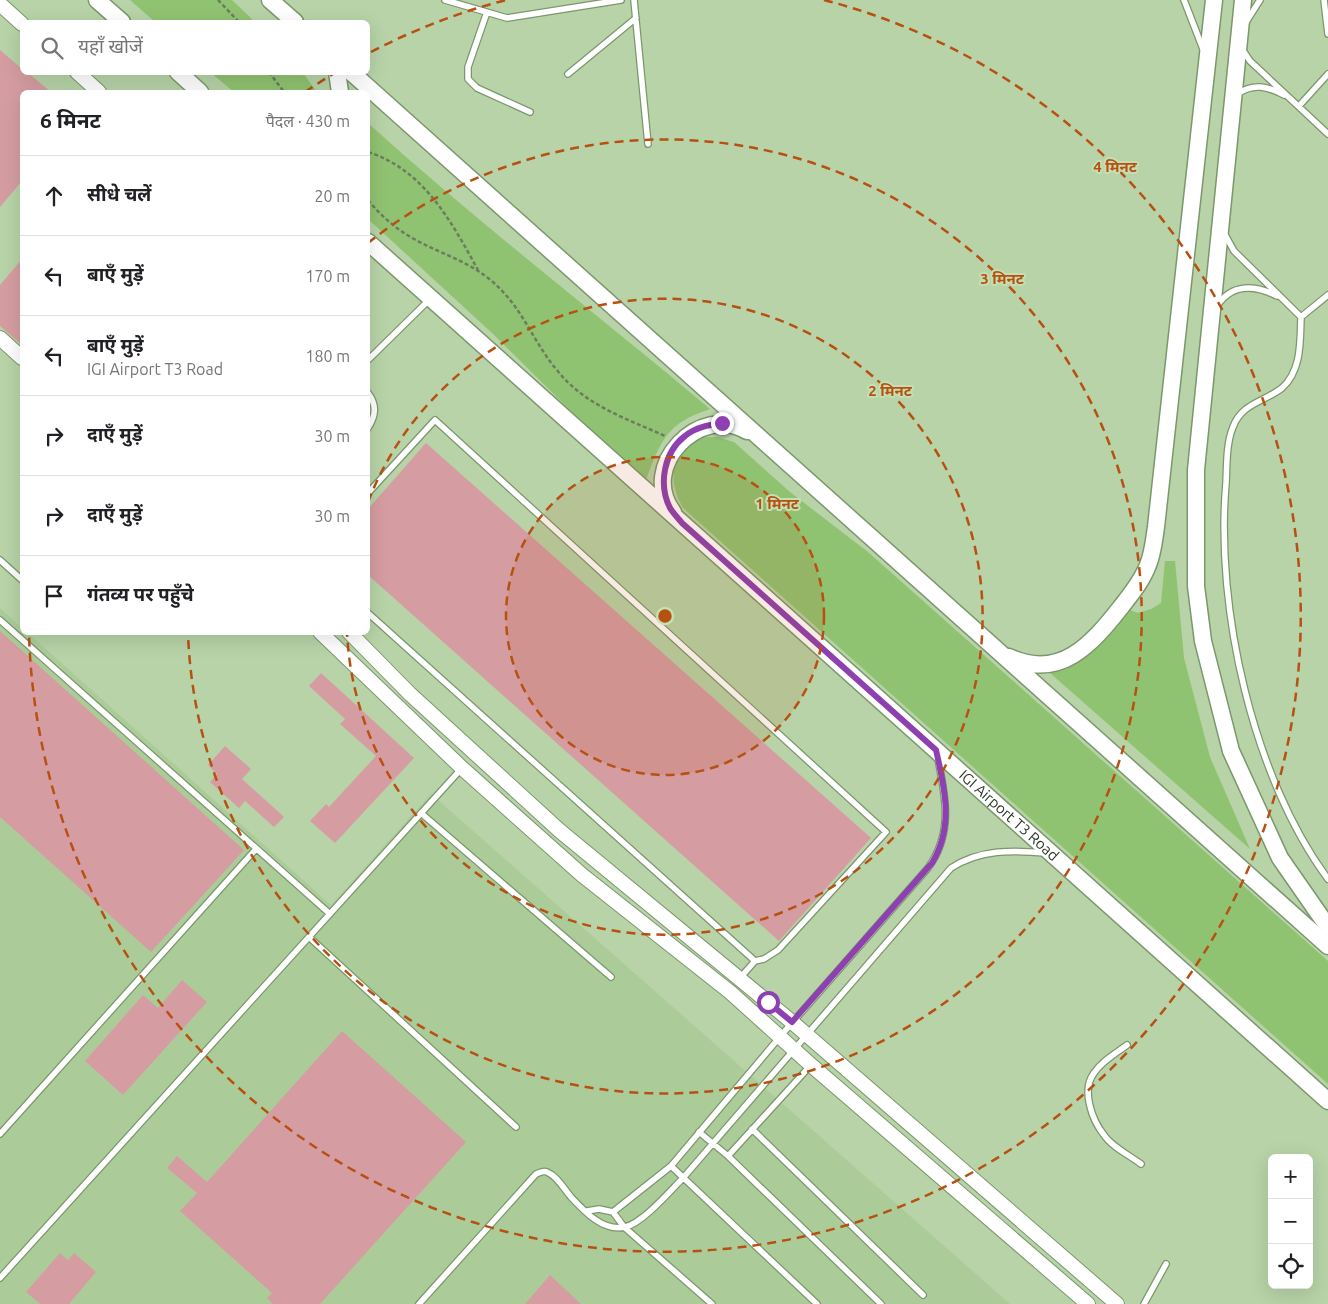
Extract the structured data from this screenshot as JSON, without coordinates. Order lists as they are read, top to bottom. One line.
{"streets":{"main road":["IGI Airport T3 Road"]},"page":{"search":"यहाँ खोजें","heading":["6 मिनट","पैदल · 430 m"],"list":[["सीधे चलें","20 m"],["बाएँ मुड़ें","170 m"],["बाएँ मुड़ें","IGI Airport T3 Road","180 m"],["दाएँ मुड़ें","30 m"],["दाएँ मुड़ें","30 m"],"गंतव्य पर पहुँचे"],"map_buttons":["+","−"]},"rings":["4 मिनट","3 मिनट","2 मिनट","1 मिनट"]}
